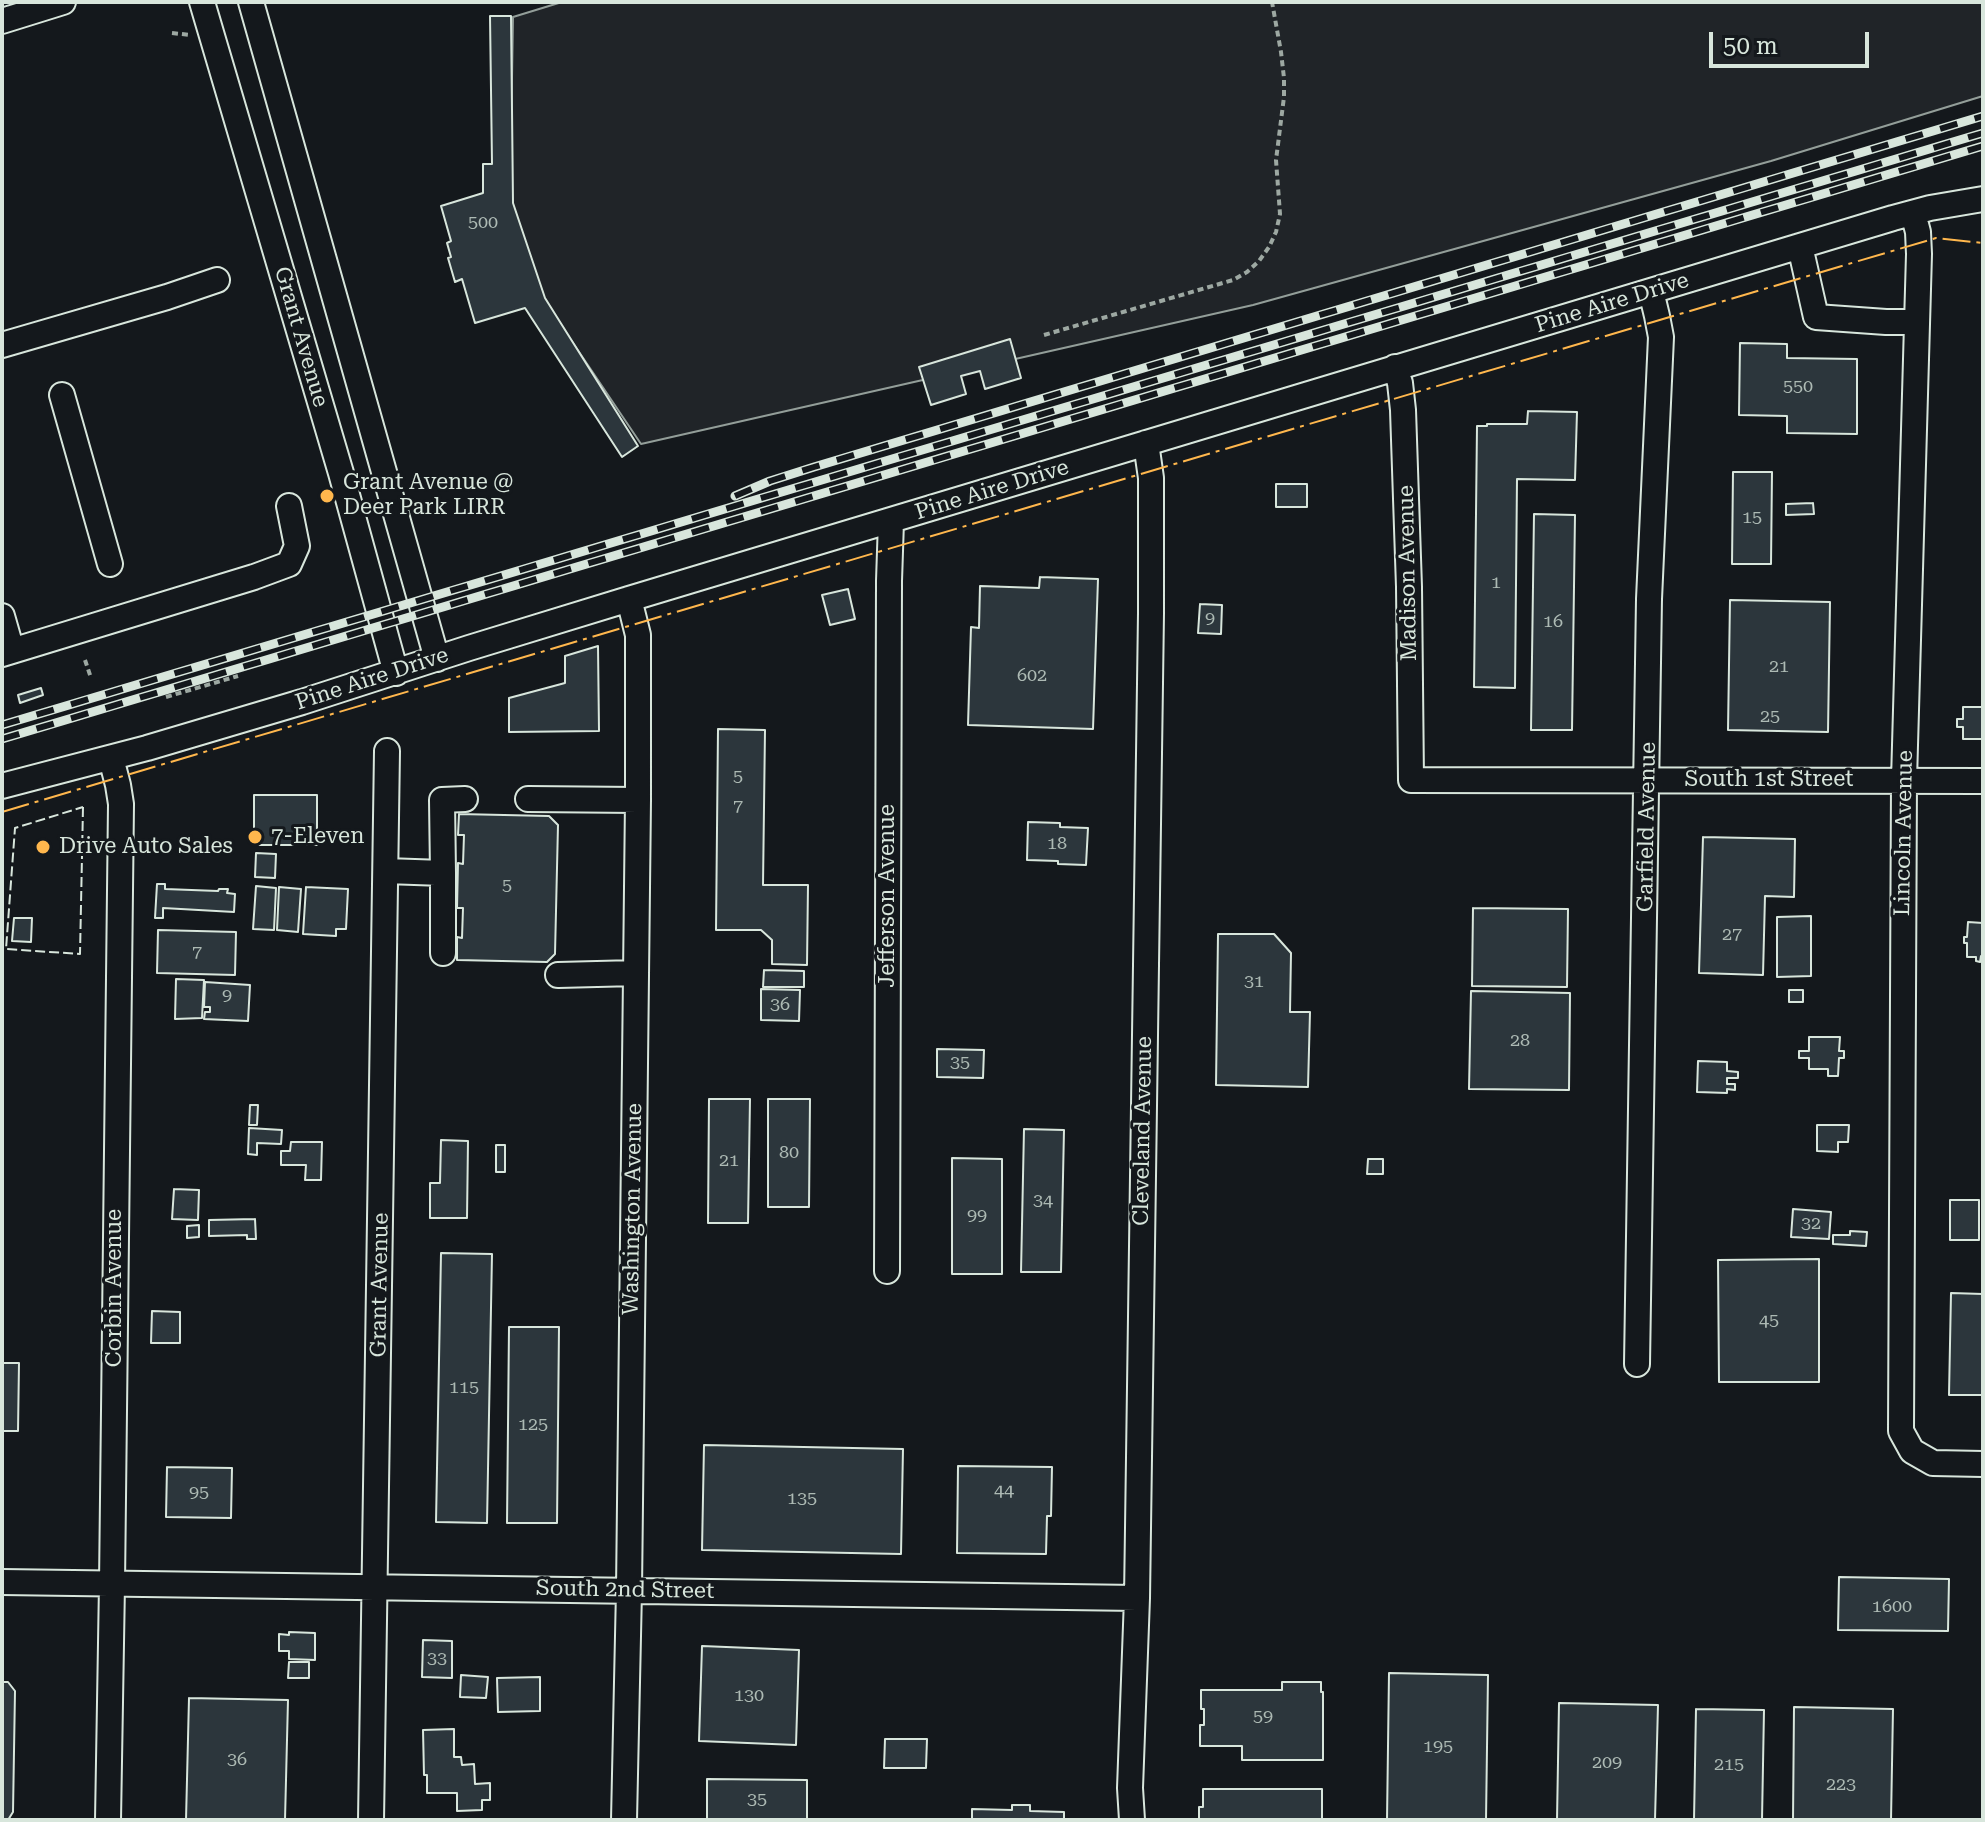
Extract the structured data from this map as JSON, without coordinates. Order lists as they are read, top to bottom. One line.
{"streets":{"street":["Pine Aire Drive","Grant Avenue","Madison Avenue","South 1st Street","Garfield Avenue","Lincoln Avenue","Jefferson Avenue","Cleveland Avenue","Washington Avenue","Corbin Avenue","South 2nd Street"]},"crossings":[["Pine Aire Drive","Grant Avenue"],["Pine Aire Drive","Madison Avenue"],["Pine Aire Drive","Garfield Avenue"],["Pine Aire Drive","Lincoln Avenue"],["Pine Aire Drive","Jefferson Avenue"],["Pine Aire Drive","Cleveland Avenue"],["Pine Aire Drive","Washington Avenue"],["Pine Aire Drive","Corbin Avenue"],["Grant Avenue","South 2nd Street"],["Madison Avenue","South 1st Street"],["South 1st Street","Garfield Avenue"],["South 1st Street","Lincoln Avenue"],["Cleveland Avenue","South 2nd Street"],["Washington Avenue","South 2nd Street"],["Corbin Avenue","South 2nd Street"]],"places":["Grant Avenue @ Deer Park LIRR","7-Eleven","Drive Auto Sales"],"house_numbers":["500","550","15","1","9","16","21","602","25","5","7","18","5","27","7","31","9","36","28","35","80","21","34","99","32","45","115","125","44","95","135","1600","33","130","59","195","36","209","215","223","35"],"scale_bar":"50 m"}
